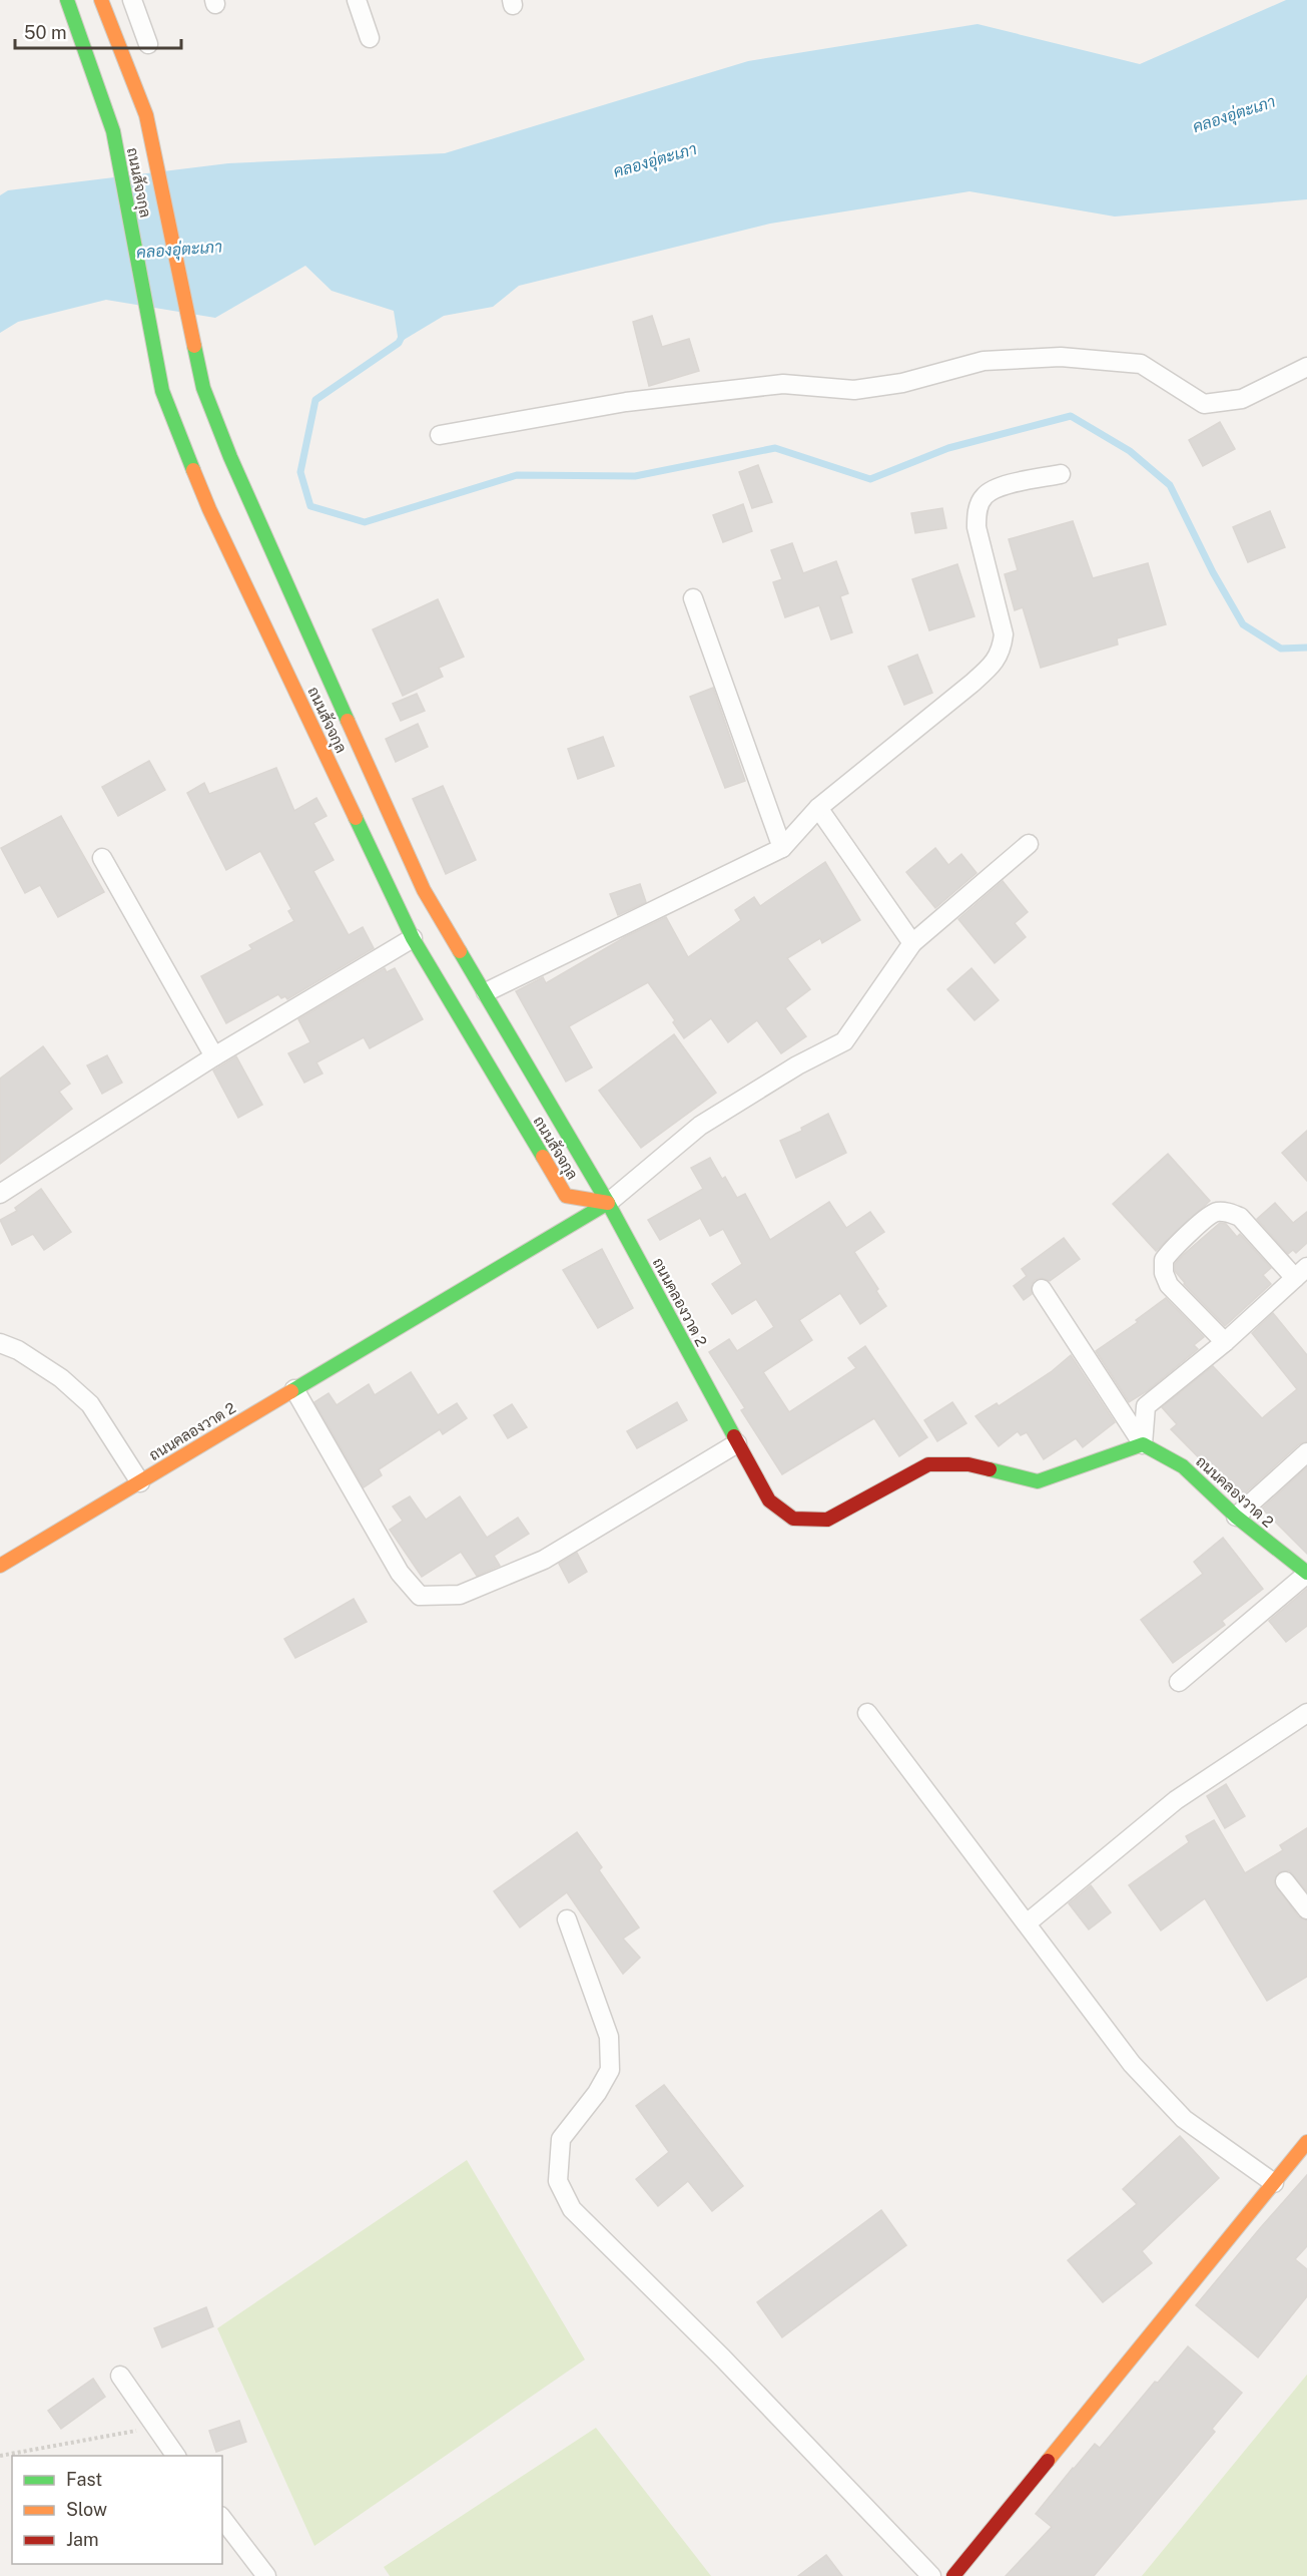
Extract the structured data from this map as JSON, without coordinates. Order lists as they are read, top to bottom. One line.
{"streets":{"street":["ถนนสัจจกุล","ถนนคลองวาด 2"]},"crossings":[["ถนนสัจจกุล","ถนนคลองวาด 2"]],"water":["คลองอุ่ตะเภา"],"legend":["Fast","Slow","Jam"],"scale_bar":"50 m"}
